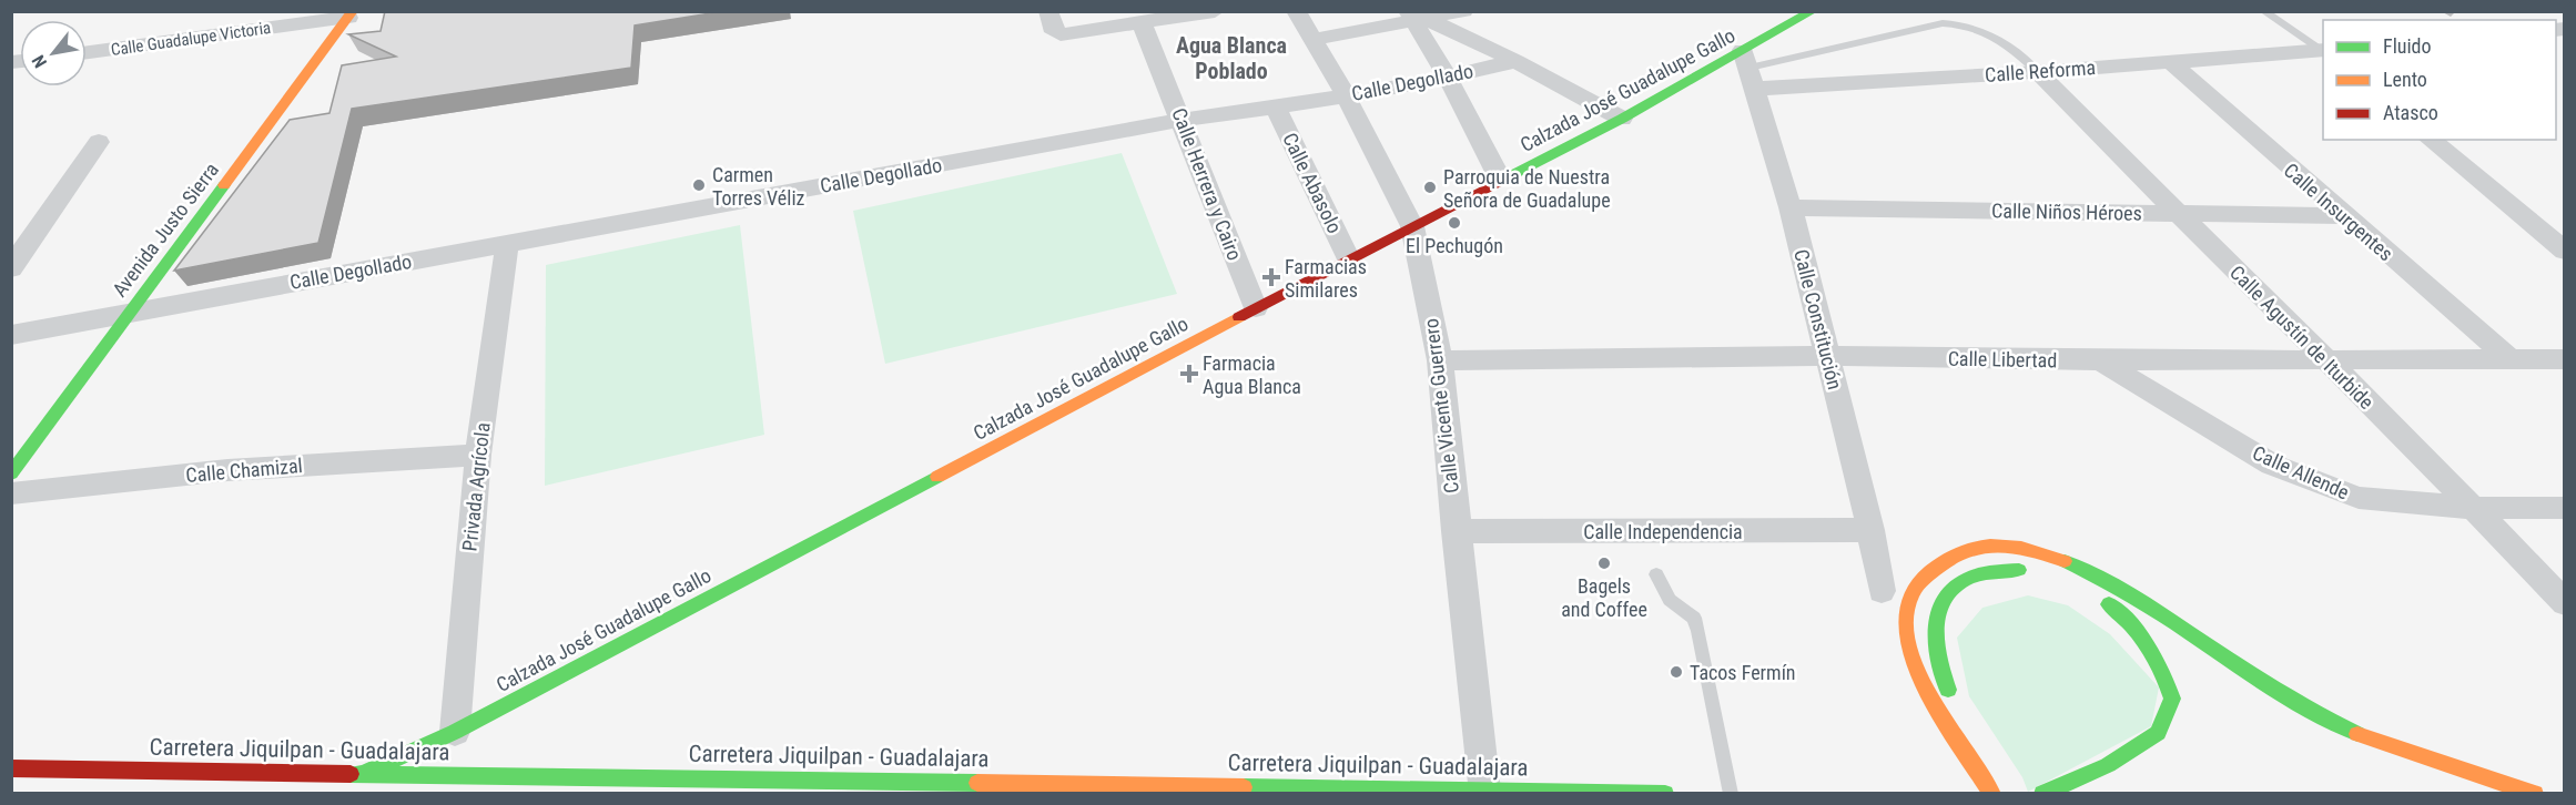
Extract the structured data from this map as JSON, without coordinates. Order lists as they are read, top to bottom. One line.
{"streets":{"main road":["Calzada José Guadalupe Gallo","Avenida Justo Sierra","Carretera Jiquilpan - Guadalajara"],"street":["Calle Guadalupe Victoria","Calle Reforma","Calle Degollado","Calle Abasolo","Calle Herrera y Cairo","Calle Niños Héroes","Calle Insurgentes","Calle Constitución","Calle Agustín de Iturbide","Calle Libertad","Calle Vicente Guerrero","Calle Chamizal","Calle Allende","Privada Agrícola","Calle Independencia"]},"crossings":[["Calle Guadalupe Victoria","Avenida Justo Sierra"],["Calle Reforma","Calzada José Guadalupe Gallo"],["Calle Reforma","Calle Insurgentes"],["Calle Reforma","Calle Constitución"],["Calle Reforma","Calle Agustín de Iturbide"],["Calle Degollado","Calle Abasolo"],["Calle Degollado","Calle Herrera y Cairo"],["Calle Degollado","Avenida Justo Sierra"],["Calle Degollado","Calle Vicente Guerrero"],["Calle Degollado","Privada Agrícola"],["Calzada José Guadalupe Gallo","Calle Abasolo"],["Calzada José Guadalupe Gallo","Calle Herrera y Cairo"],["Calzada José Guadalupe Gallo","Calle Constitución"],["Calzada José Guadalupe Gallo","Calle Vicente Guerrero"],["Calzada José Guadalupe Gallo","Privada Agrícola"],["Calzada José Guadalupe Gallo","Carretera Jiquilpan - Guadalajara"],["Calle Niños Héroes","Calle Insurgentes"],["Calle Niños Héroes","Calle Constitución"],["Calle Niños Héroes","Calle Agustín de Iturbide"],["Calle Insurgentes","Calle Libertad"],["Calle Constitución","Calle Libertad"],["Calle Constitución","Calle Independencia"],["Calle Agustín de Iturbide","Calle Libertad"],["Calle Agustín de Iturbide","Calle Allende"],["Calle Libertad","Calle Vicente Guerrero"],["Calle Libertad","Calle Allende"],["Calle Vicente Guerrero","Calle Independencia"],["Calle Vicente Guerrero","Carretera Jiquilpan - Guadalajara"],["Calle Chamizal","Privada Agrícola"]],"districts":["Agua Blanca Poblado"],"places":{"other":["Carmen Torres Véliz","Parroquia de Nuestra Señora de Guadalupe","El Pechugón","Bagels and Coffee","Tacos Fermín"],"health":["Farmacias Similares","Farmacia Agua Blanca"]},"legend":["Fluido","Lento","Atasco"],"north":"bottom left"}
